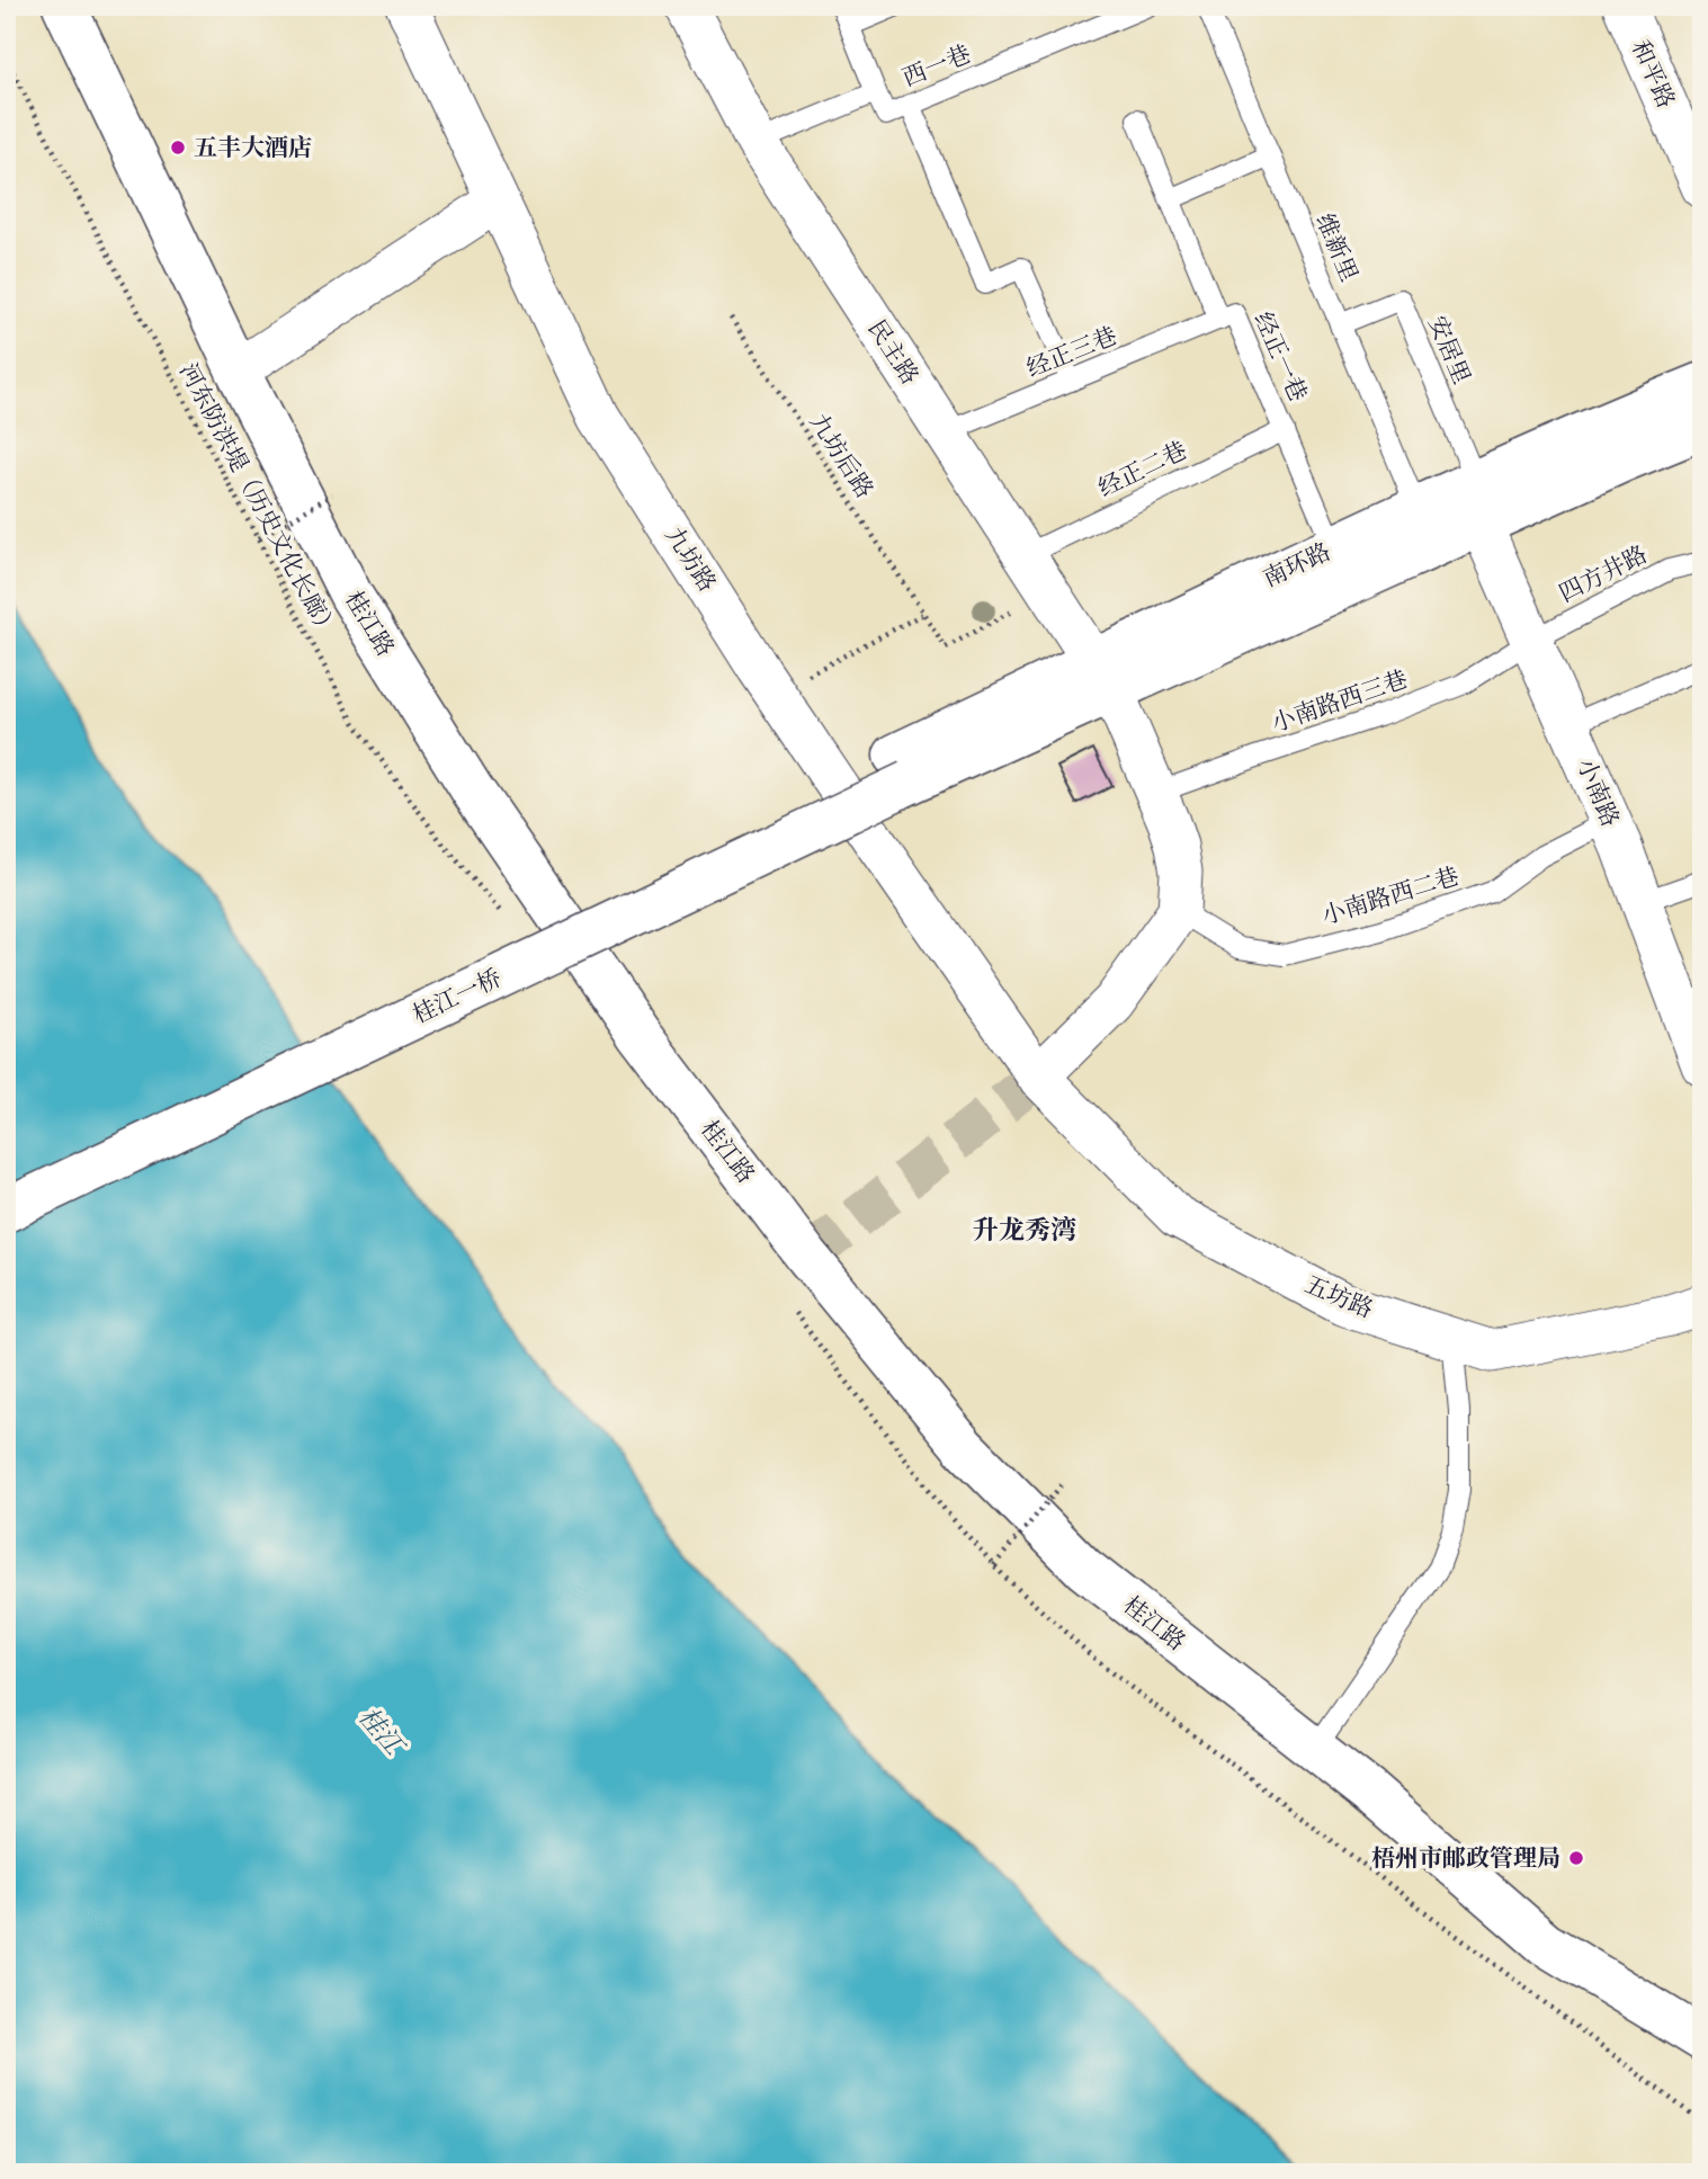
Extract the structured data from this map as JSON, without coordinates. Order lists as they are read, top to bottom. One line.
{"streets":{"main road":["南环路","桂江路","桂江一桥"],"street":["和平路","民主路","九坊路","小南路","五坊路"],"lane":["西一巷","维新里","安居里","经正三巷","经正一巷","经正二巷","四方井路","小南路西三巷","小南路西二巷"],"path":["九坊后路","河东防洪堤（历史文化长廊）"]},"crossings":[["西一巷","民主路"],["维新里","安居里"],["维新里","南环路"],["安居里","南环路"],["民主路","经正三巷"],["民主路","九坊后路"],["民主路","经正二巷"],["民主路","南环路"],["民主路","小南路西三巷"],["民主路","小南路西二巷"],["经正三巷","经正一巷"],["经正一巷","经正二巷"],["经正一巷","南环路"],["河东防洪堤（历史文化长廊）","桂江一桥"],["九坊路","五坊路"],["南环路","小南路"],["南环路","桂江一桥"],["四方井路","小南路西三巷"],["四方井路","小南路"],["小南路西三巷","小南路"],["小南路","小南路西二巷"]],"districts":["升龙秀湾"],"water":["桂江"],"places":["五丰大酒店","梧州市邮政管理局"]}
